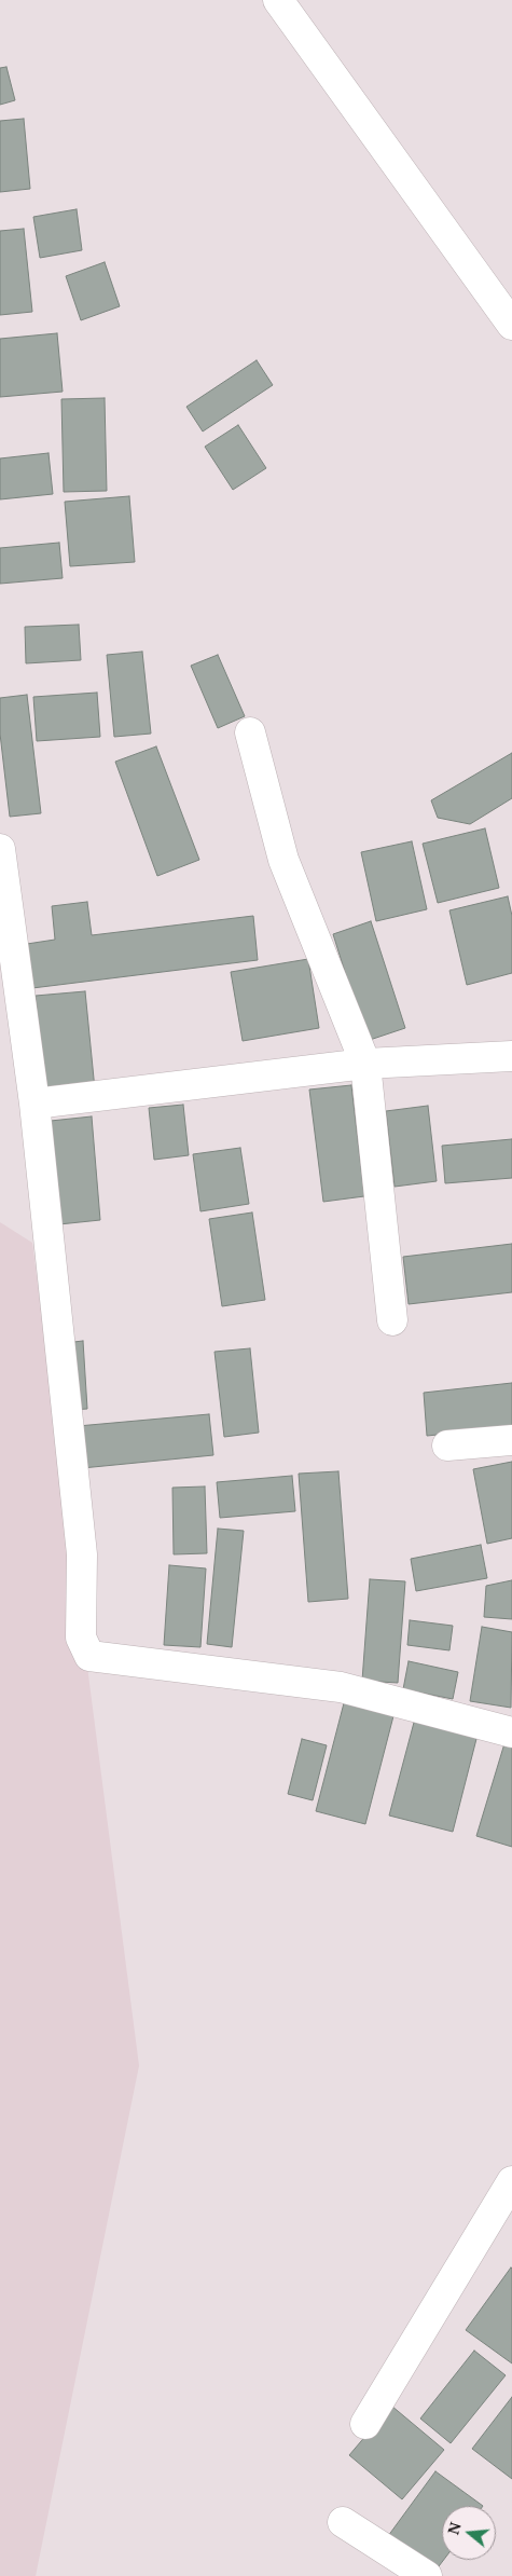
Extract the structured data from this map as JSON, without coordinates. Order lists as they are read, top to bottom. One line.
{"north":"left"}
